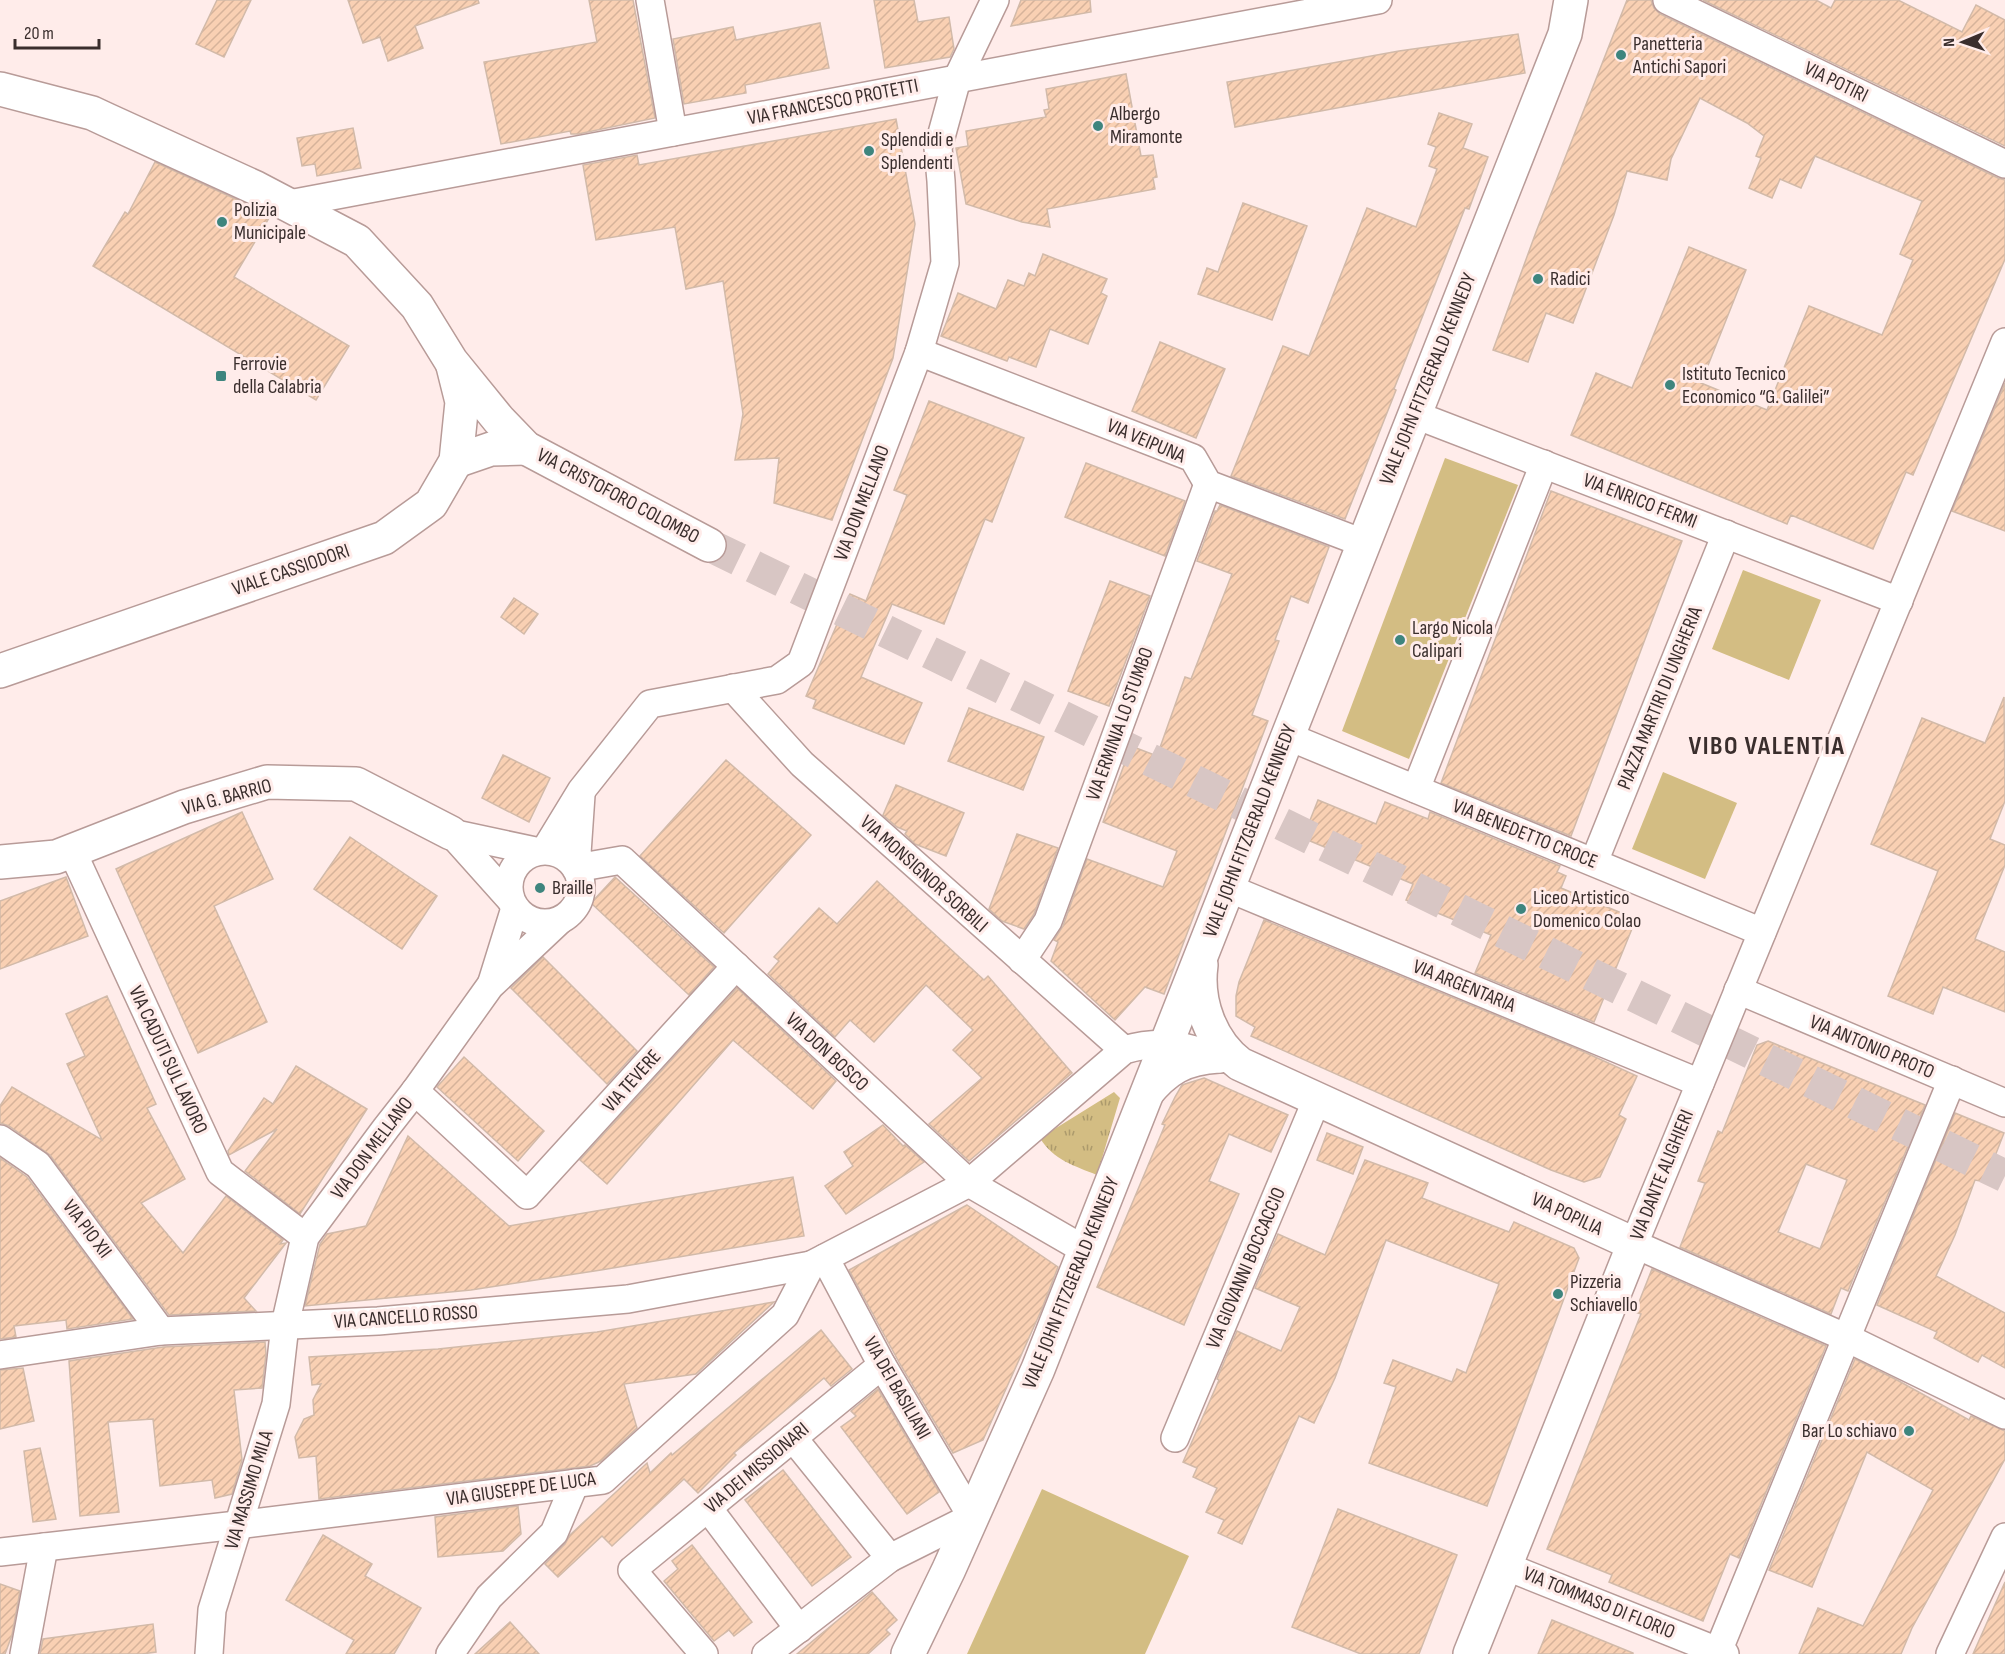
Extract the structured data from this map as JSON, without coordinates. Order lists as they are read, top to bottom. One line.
{"streets":{"main road":["VIALE JOHN FITZGERALD KENNEDY","VIA CRISTOFORO COLOMBO","VIALE CASSIODORI","VIA G. BARRIO","VIA DANTE ALIGHIERI","VIA POPILIA"],"street":["VIA POTIRI","VIA FRANCESCO PROTETTI","VIA VEIPUNA","VIA ENRICO FERMI","VIA DON MELLANO","PIAZZA MARTIRI DI UNGHERIA","VIA ERMINIA LO STUMBO","VIA BENEDETTO CROCE","VIA MONSIGNOR SORBILI","VIA ARGENTARIA","VIA ANTONIO PROTO","VIA DON BOSCO","VIA CADUTI SUL LAVORO","VIA TEVERE","VIA PIO XII","VIA GIOVANNI BOCCACCIO","VIA CANCELLO ROSSO","VIA DEI BASILIANI","VIA DEI MISSIONARI","VIA GIUSEPPE DE LUCA","VIA MASSIMO MILA","VIA TOMMASO DI FLORIO"]},"crossings":[["VIA FRANCESCO PROTETTI","VIA DON MELLANO"],["VIALE JOHN FITZGERALD KENNEDY","VIA ENRICO FERMI"],["VIALE JOHN FITZGERALD KENNEDY","VIA BENEDETTO CROCE"],["VIALE JOHN FITZGERALD KENNEDY","VIA ARGENTARIA"],["VIALE JOHN FITZGERALD KENNEDY","VIA DON BOSCO"],["VIALE JOHN FITZGERALD KENNEDY","VIA POPILIA"],["VIALE JOHN FITZGERALD KENNEDY","VIA DEI BASILIANI"],["VIA VEIPUNA","VIA DON MELLANO"],["VIA VEIPUNA","VIA ERMINIA LO STUMBO"],["VIA CRISTOFORO COLOMBO","VIALE CASSIODORI"],["VIA ENRICO FERMI","PIAZZA MARTIRI DI UNGHERIA"],["VIA ENRICO FERMI","VIA DANTE ALIGHIERI"],["VIA DON MELLANO","VIA MONSIGNOR SORBILI"],["VIA DON MELLANO","VIA DON BOSCO"],["VIA DON MELLANO","VIA CADUTI SUL LAVORO"],["VIA DON MELLANO","VIA TEVERE"],["VIA DON MELLANO","VIA CANCELLO ROSSO"],["VIA DON MELLANO","VIA MASSIMO MILA"],["PIAZZA MARTIRI DI UNGHERIA","VIA BENEDETTO CROCE"],["VIA ERMINIA LO STUMBO","VIA MONSIGNOR SORBILI"],["VIA G. BARRIO","VIA CADUTI SUL LAVORO"],["VIA BENEDETTO CROCE","VIA DANTE ALIGHIERI"],["VIA ARGENTARIA","VIA DANTE ALIGHIERI"],["VIA ANTONIO PROTO","VIA DANTE ALIGHIERI"],["VIA DON BOSCO","VIA TEVERE"],["VIA DANTE ALIGHIERI","VIA POPILIA"],["VIA DANTE ALIGHIERI","VIA TOMMASO DI FLORIO"],["VIA POPILIA","VIA GIOVANNI BOCCACCIO"],["VIA PIO XII","VIA CANCELLO ROSSO"],["VIA CANCELLO ROSSO","VIA DEI BASILIANI"],["VIA CANCELLO ROSSO","VIA GIUSEPPE DE LUCA"],["VIA CANCELLO ROSSO","VIA MASSIMO MILA"],["VIA DEI BASILIANI","VIA DEI MISSIONARI"],["VIA DEI BASILIANI","VIA GIUSEPPE DE LUCA"],["VIA GIUSEPPE DE LUCA","VIA MASSIMO MILA"]],"districts":["VIBO VALENTIA"],"places":{"other":["Panetteria Antichi Sapori","Albergo Miramonte","Splendidi e Splendenti","Polizia Municipale","Radici","Istituto Tecnico Economico “G. Galilei”","Largo Nicola Calipari","Braille","Liceo Artistico Domenico Colao","Pizzeria Schiavello","Bar Lo schiavo"],"transit":["Ferrovie della Calabria"]},"scale_bar":"20 m","north":"left"}
